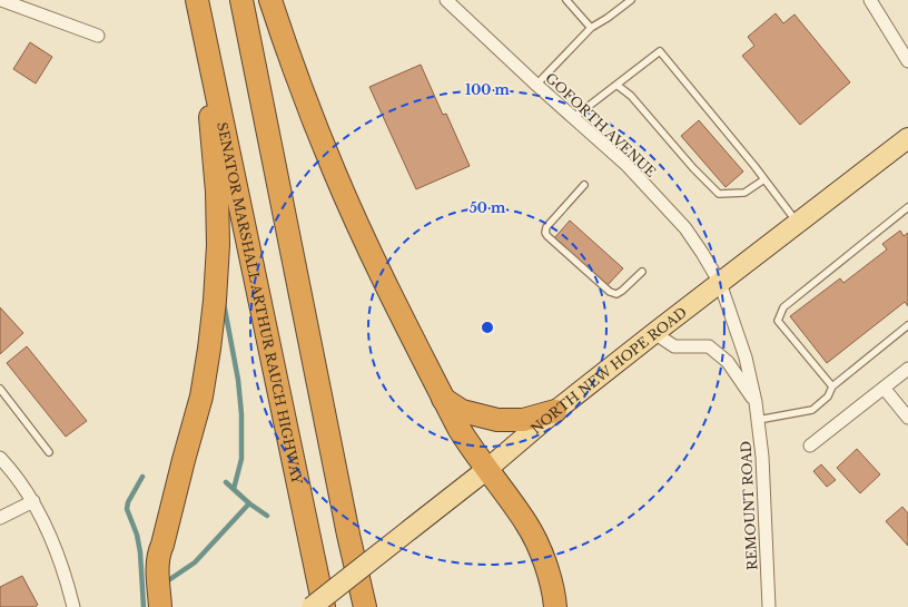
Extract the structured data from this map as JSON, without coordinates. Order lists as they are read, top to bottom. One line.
{"streets":{"highway":["SENATOR MARSHALL ARTHUR RAUCH HIGHWAY"],"main road":["NORTH NEW HOPE ROAD"],"street":["GOFORTH AVENUE","REMOUNT ROAD"]},"crossings":[["GOFORTH AVENUE","NORTH NEW HOPE ROAD"],["GOFORTH AVENUE","REMOUNT ROAD"],["NORTH NEW HOPE ROAD","REMOUNT ROAD"]],"rings":["100 m","50 m"]}
